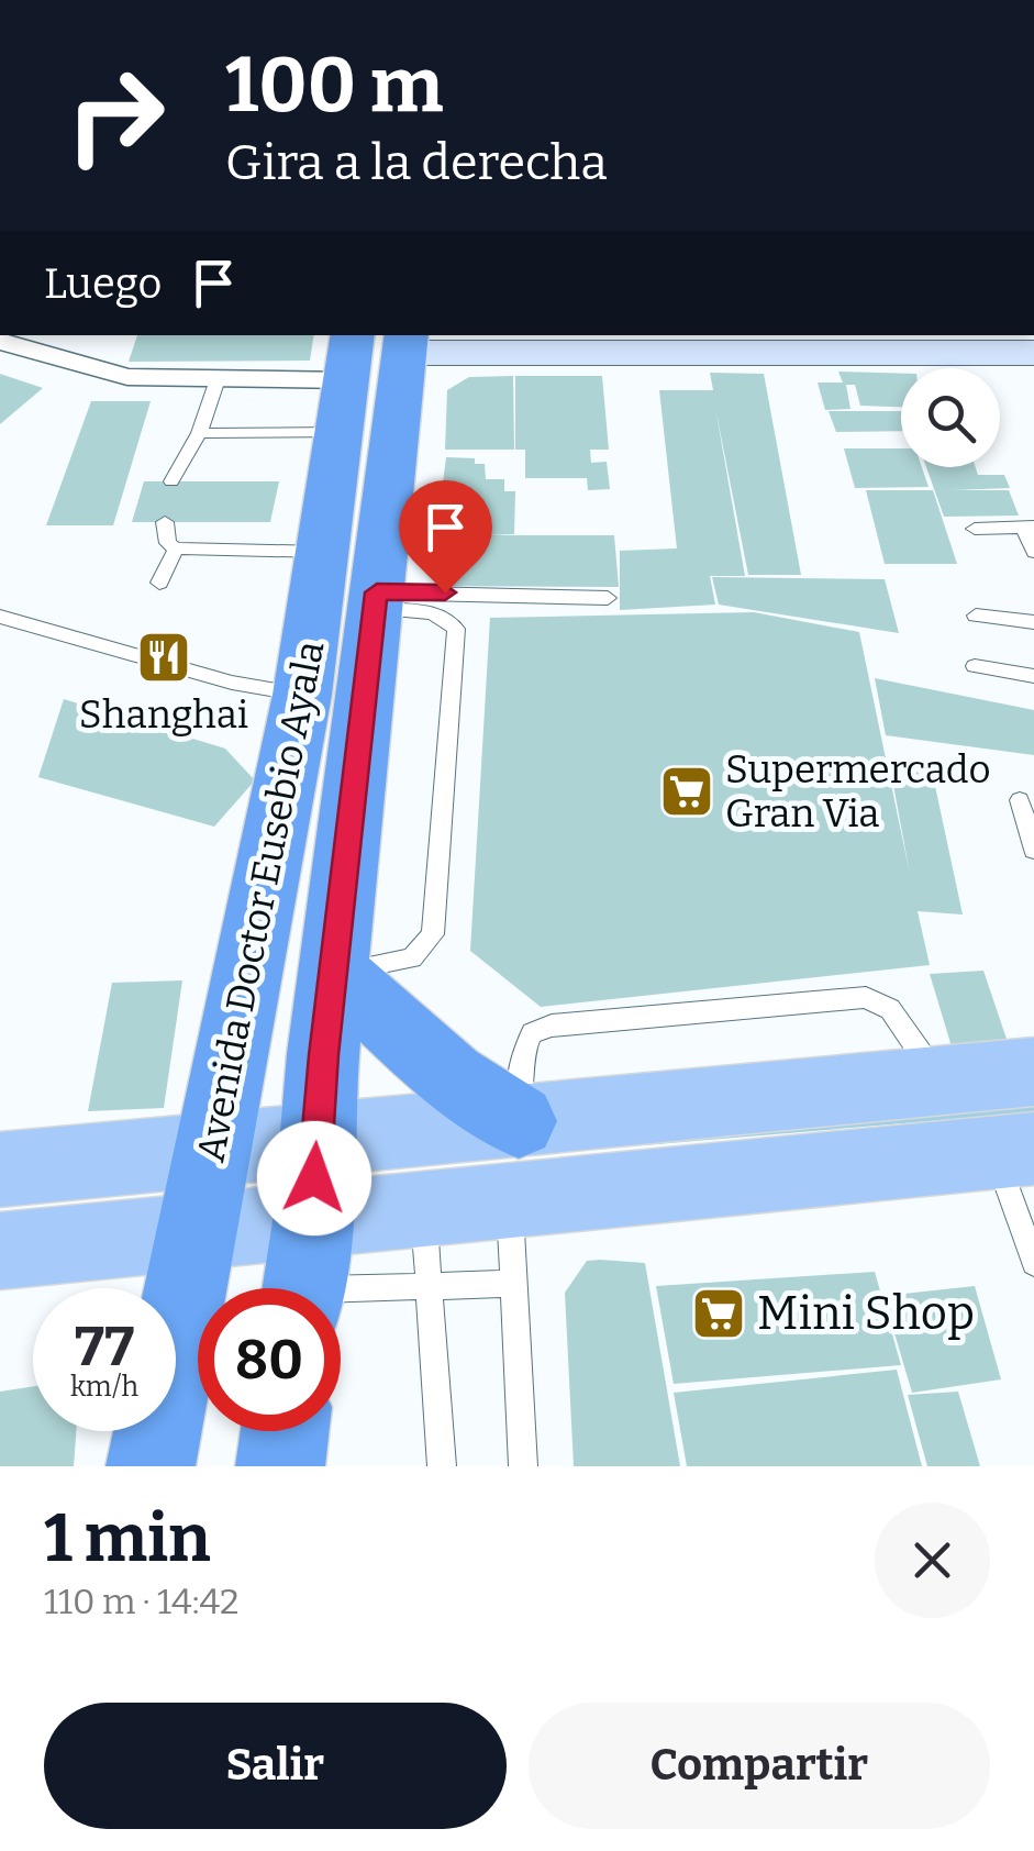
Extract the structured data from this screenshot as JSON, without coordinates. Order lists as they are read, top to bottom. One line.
{"streets":{"highway":["Avenida Doctor Eusebio Ayala"]},"places":{"restaurant":["Shanghai"],"supermarket":["Supermercado Gran Via","Mini Shop"]},"page":{"turn":["100 m","Gira a la derecha"],"then":"Luego","speed":"77 km/h","limit":"80","heading":["1 min","110 m · 14:42"],"buttons":["Salir","Compartir"]}}
